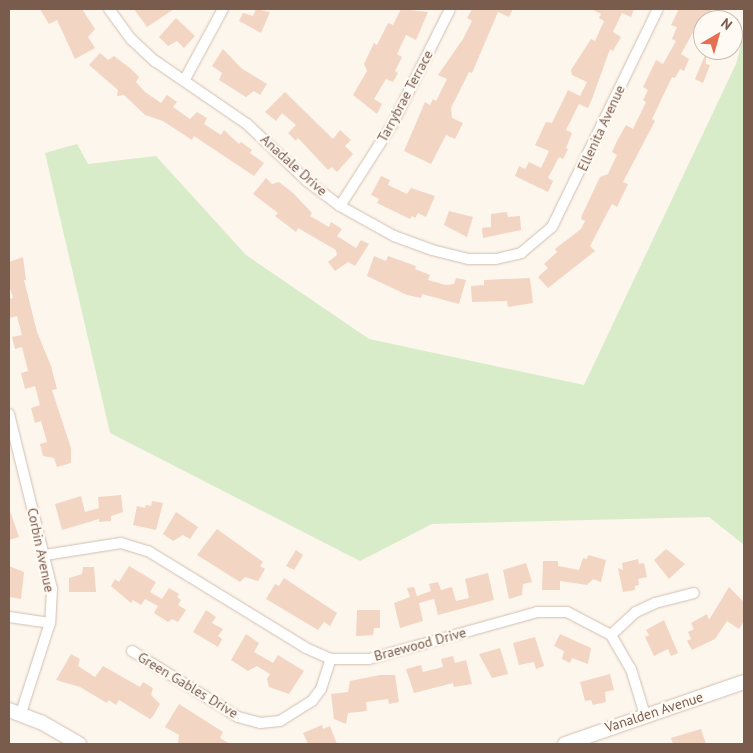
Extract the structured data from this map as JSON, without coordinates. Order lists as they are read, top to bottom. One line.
{"streets":{"main road":["Vanalden Avenue"],"street":["Tarrybrae Terrace","Ellenita Avenue","Anadale Drive","Corbin Avenue","Braewood Drive","Green Gables Drive"]},"crossings":[["Tarrybrae Terrace","Anadale Drive"],["Ellenita Avenue","Anadale Drive"],["Corbin Avenue","Braewood Drive"],["Braewood Drive","Green Gables Drive"]],"north":"top right"}
